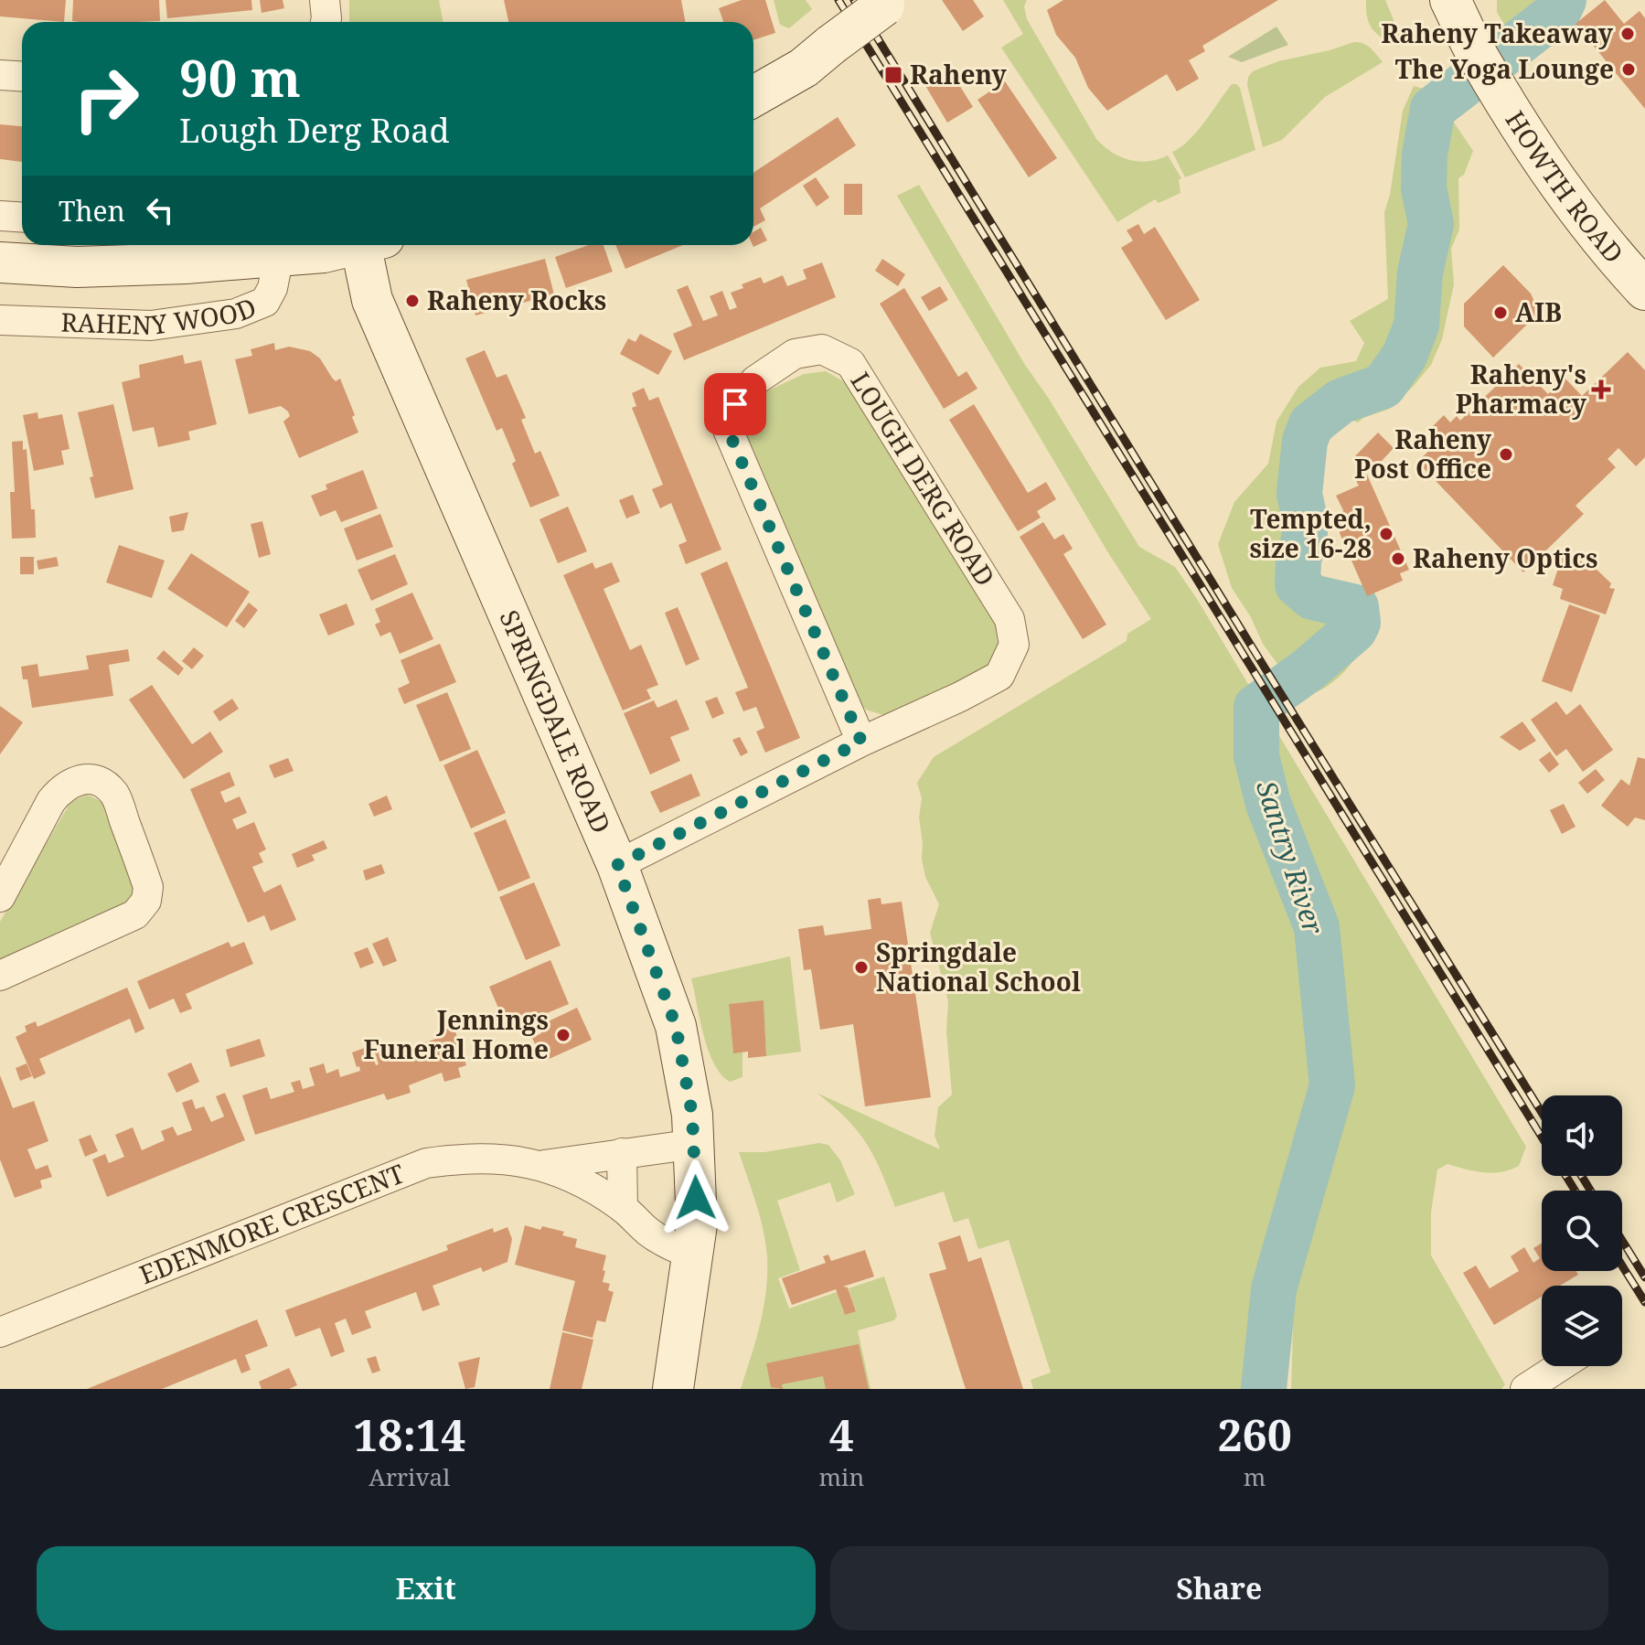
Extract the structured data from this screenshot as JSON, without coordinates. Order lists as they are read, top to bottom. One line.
{"streets":{"street":["HOWTH ROAD","RAHENY WOOD","LOUGH DERG ROAD","SPRINGDALE ROAD","EDENMORE CRESCENT"]},"crossings":[["LOUGH DERG ROAD","SPRINGDALE ROAD"],["SPRINGDALE ROAD","EDENMORE CRESCENT"]],"water":["Santry River"],"places":{"other":["Raheny Takeaway","The Yoga Lounge","Raheny Rocks","AIB","Raheny Post Office","Tempted, size 16-28","Raheny Optics","Springdale National School","Jennings Funeral Home"],"transit":["Raheny"],"health":["Raheny's Pharmacy"]},"page":{"turn":["90 m","Lough Derg Road"],"then":"Then","eta":["18:14","Arrival","4","min","260","m"],"buttons":["Exit","Share"]}}
